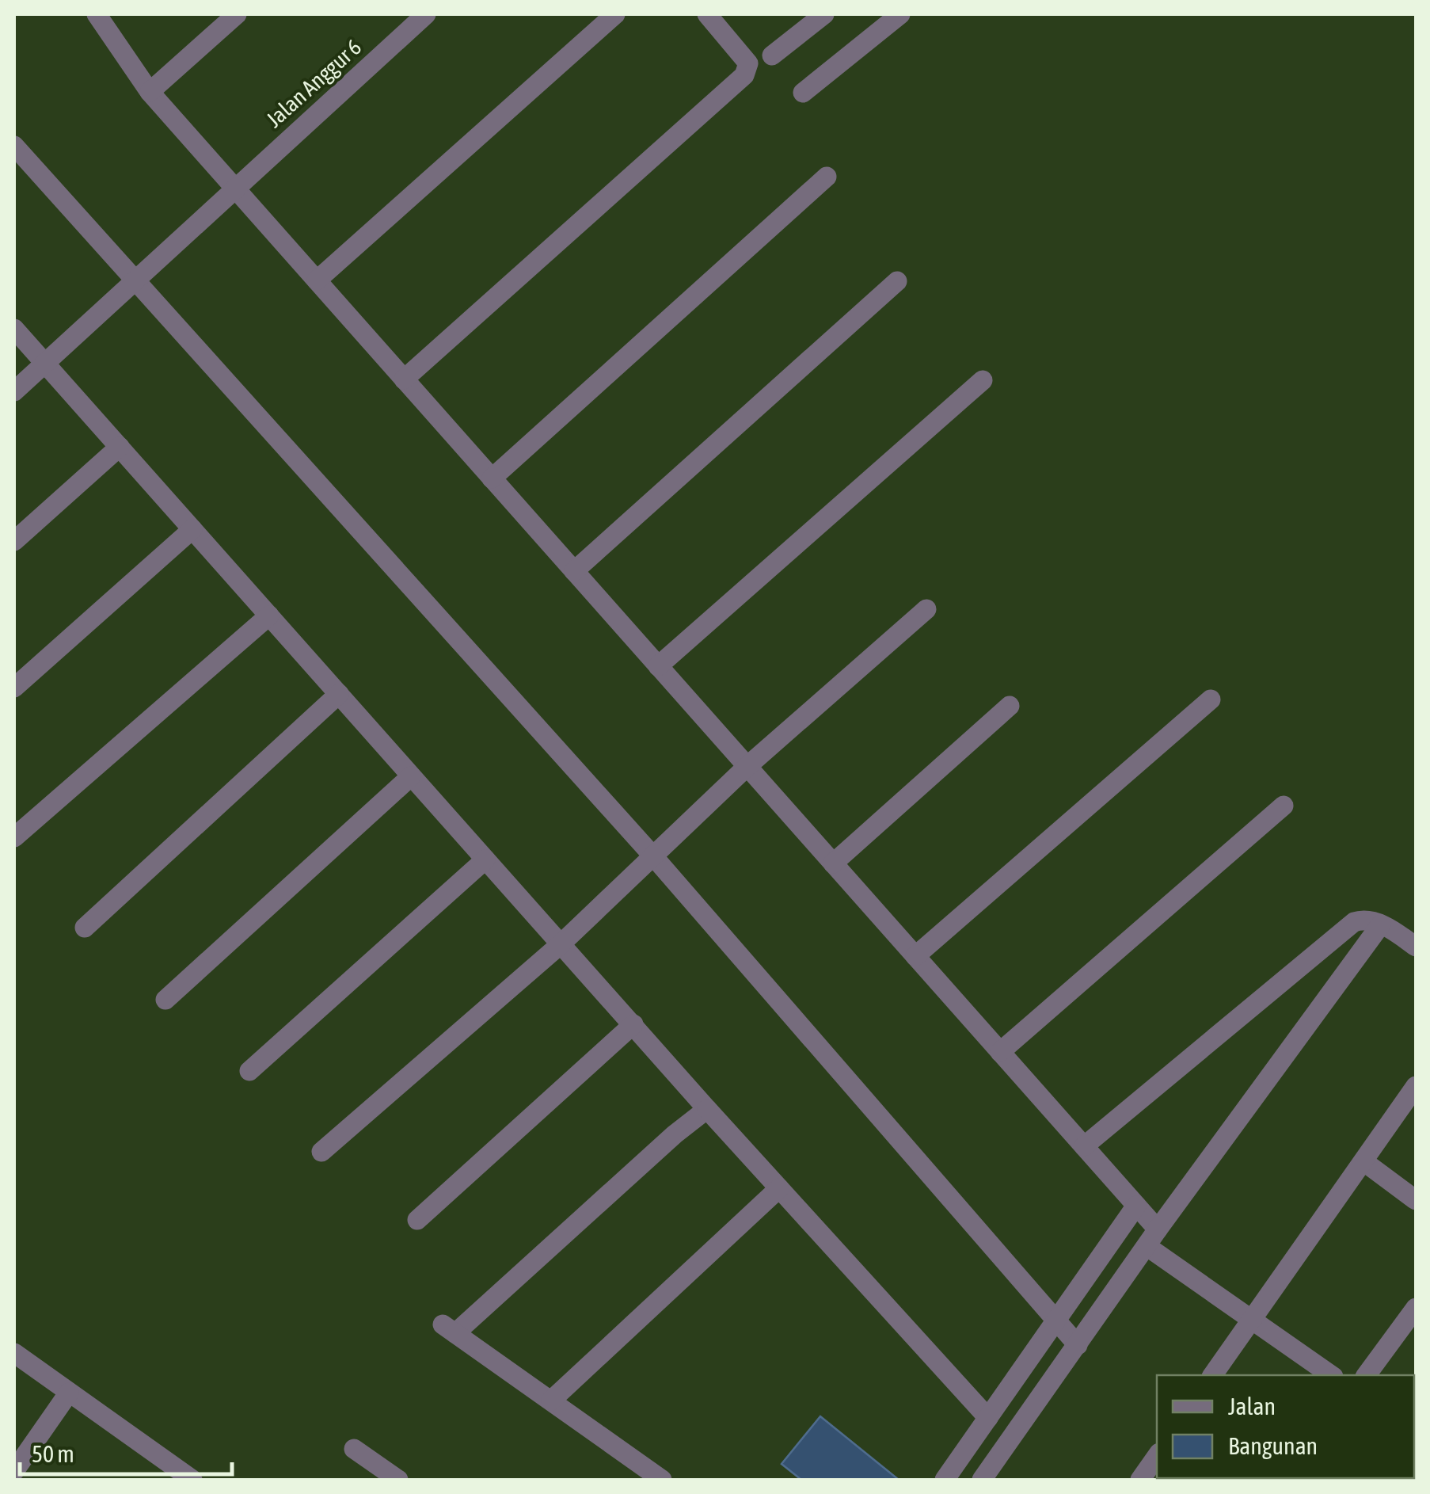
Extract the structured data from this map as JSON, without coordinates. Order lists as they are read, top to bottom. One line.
{"streets":{"street":["Jalan Anggur 6"]},"legend":["Jalan","Bangunan"],"scale_bar":"50 m"}
